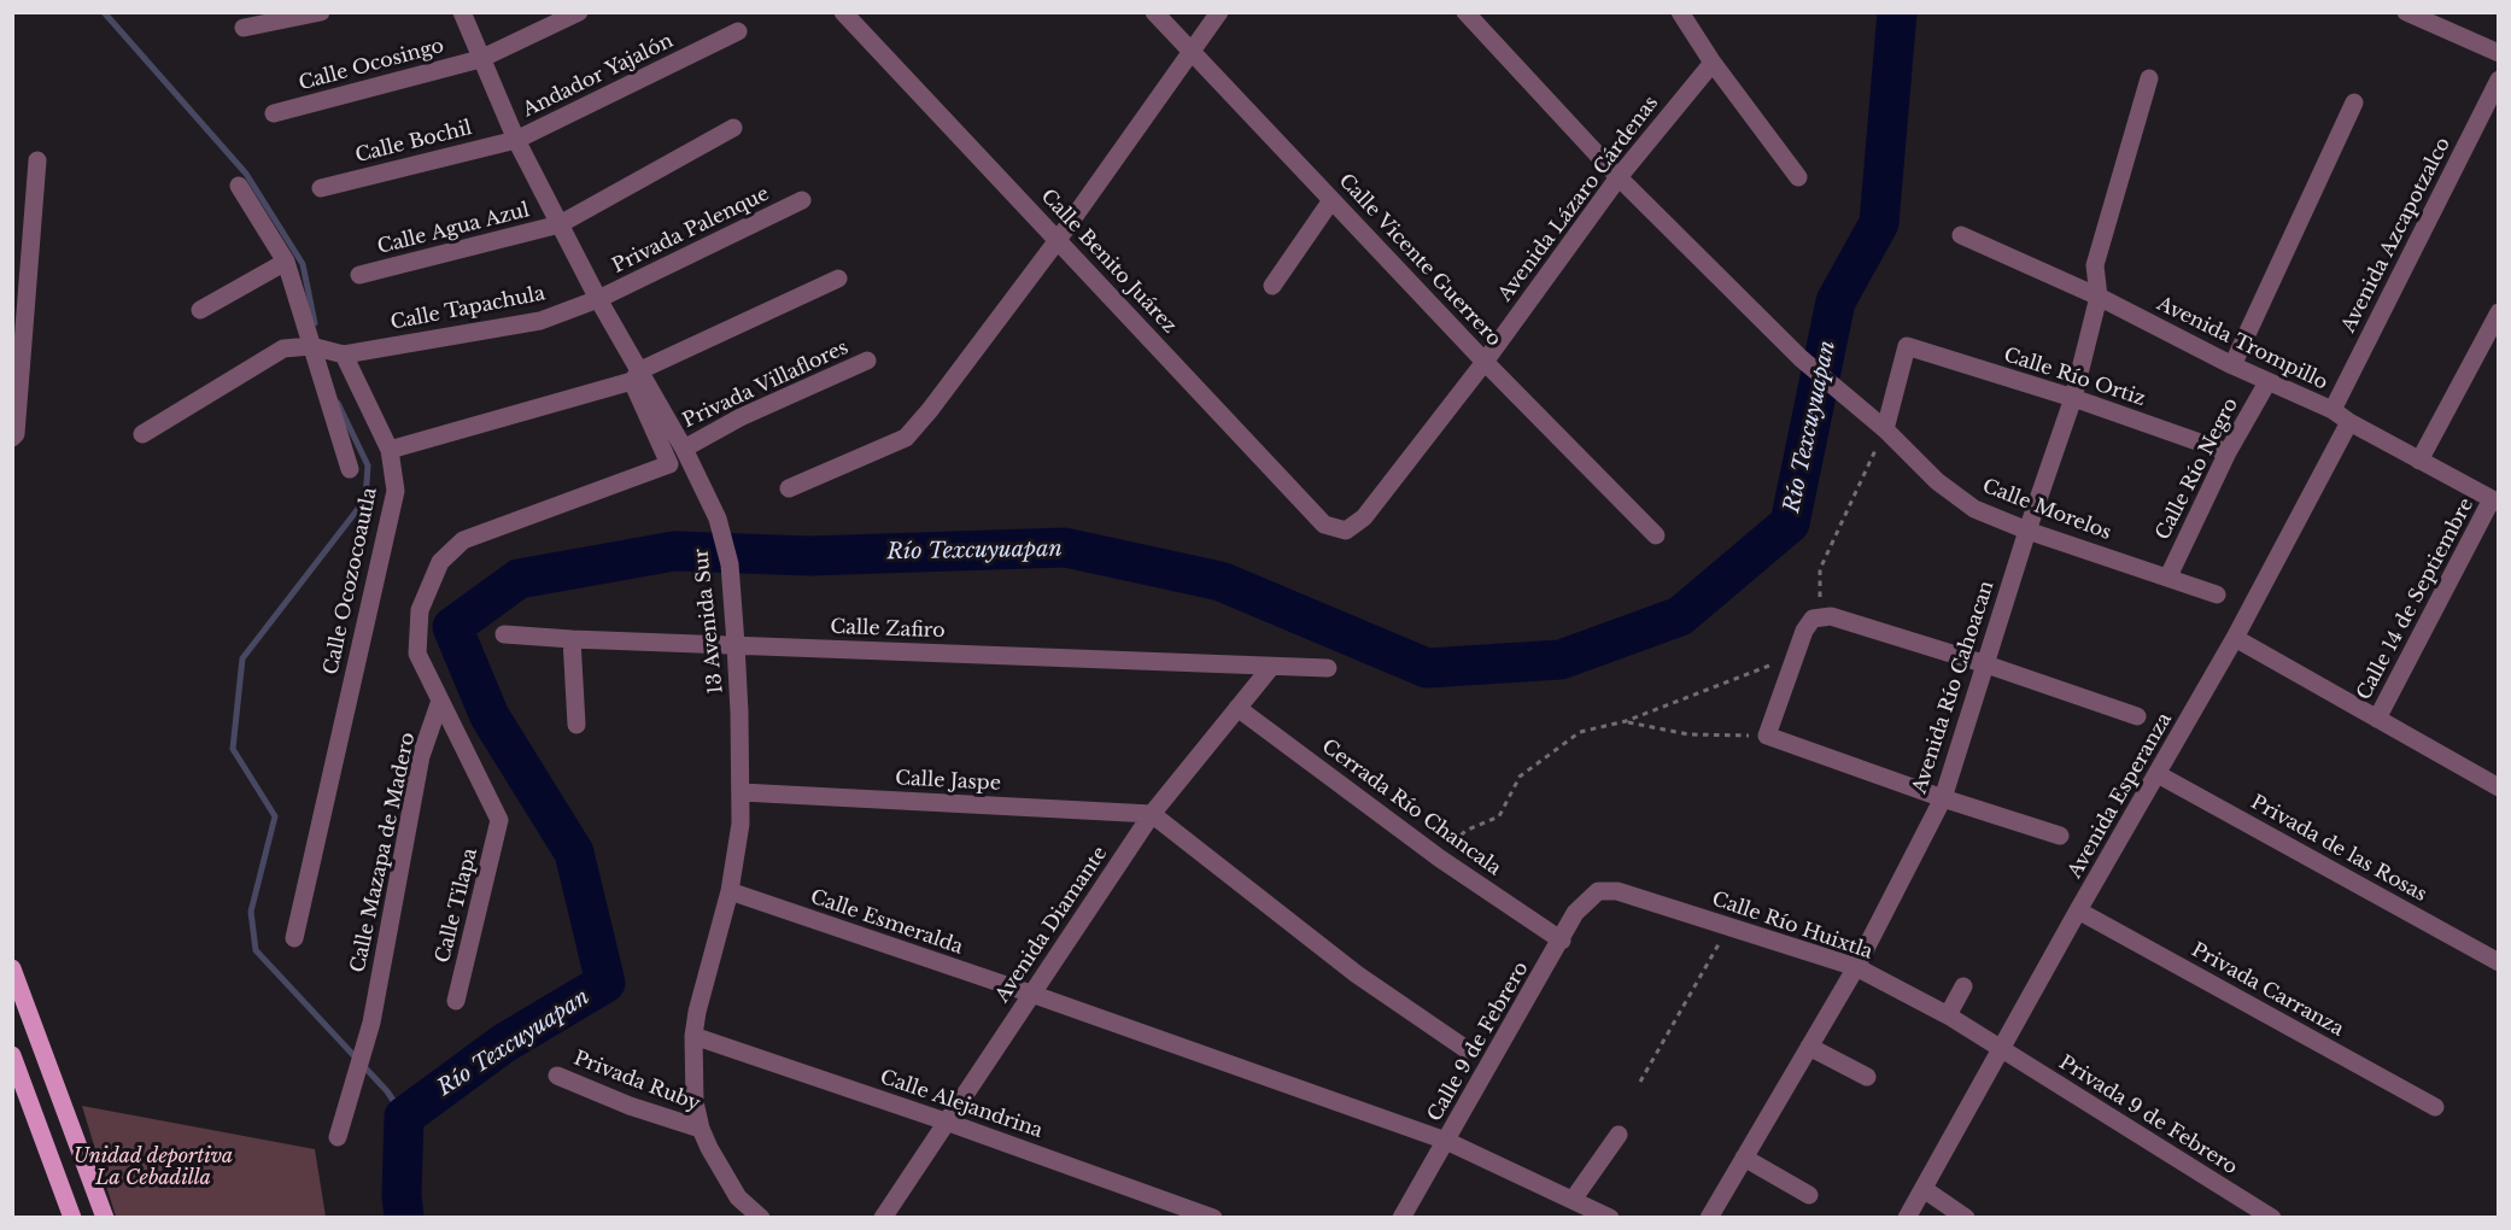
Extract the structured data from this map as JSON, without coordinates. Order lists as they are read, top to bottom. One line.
{"streets":{"street":["Calle Ocosingo","Andador Yajalón","Calle Bochil","Avenida Lázaro Cárdenas","Calle Agua Azul","Privada Palenque","Avenida Azcapotzalco","Calle Vicente Guerrero","Calle Benito Juárez","Calle Tapachula","Avenida Trompillo","Calle Río Ortiz","Privada Villaflores","Calle Río Negro","Calle Morelos","Calle Ocozocoautla","Calle 14 de Septiembre","13 Avenida Sur","Calle Zafiro","Avenida Río Cahoacan","Calle Jaspe","Avenida Esperanza","Cerrada Río Chancala","Privada de las Rosas","Calle Mazapa de Madero","Calle Tilapa","Calle Esmeralda","Avenida Diamante","Calle Río Huixtla","Privada Carranza","Calle 9 de Febrero","Privada Ruby","Calle Alejandrina","Privada 9 de Febrero"]},"crossings":[["Calle Ocosingo","13 Avenida Sur"],["Andador Yajalón","Calle Bochil"],["Andador Yajalón","13 Avenida Sur"],["Calle Bochil","13 Avenida Sur"],["Avenida Lázaro Cárdenas","Calle Vicente Guerrero"],["Avenida Lázaro Cárdenas","Calle Benito Juárez"],["Avenida Lázaro Cárdenas","Calle Morelos"],["Calle Agua Azul","13 Avenida Sur"],["Privada Palenque","Calle Tapachula"],["Privada Palenque","13 Avenida Sur"],["Avenida Azcapotzalco","Avenida Trompillo"],["Calle Tapachula","Calle Ocozocoautla"],["Calle Tapachula","13 Avenida Sur"],["Avenida Trompillo","Calle Río Negro"],["Avenida Trompillo","Calle 14 de Septiembre"],["Avenida Trompillo","Avenida Río Cahoacan"],["Avenida Trompillo","Avenida Esperanza"],["Calle Río Ortiz","Calle Río Negro"],["Calle Río Ortiz","Calle Morelos"],["Calle Río Ortiz","Avenida Río Cahoacan"],["Privada Villaflores","13 Avenida Sur"],["Calle Río Negro","Calle Morelos"],["Calle Morelos","Avenida Río Cahoacan"],["13 Avenida Sur","Calle Zafiro"],["13 Avenida Sur","Calle Jaspe"],["13 Avenida Sur","Calle Esmeralda"],["13 Avenida Sur","Privada Ruby"],["13 Avenida Sur","Calle Alejandrina"],["Calle Zafiro","Avenida Diamante"],["Avenida Río Cahoacan","Calle Río Huixtla"],["Calle Jaspe","Avenida Diamante"],["Avenida Esperanza","Privada de las Rosas"],["Avenida Esperanza","Calle Río Huixtla"],["Avenida Esperanza","Privada Carranza"],["Avenida Esperanza","Privada 9 de Febrero"],["Cerrada Río Chancala","Avenida Diamante"],["Cerrada Río Chancala","Calle 9 de Febrero"],["Calle Mazapa de Madero","Calle Tilapa"],["Calle Esmeralda","Avenida Diamante"],["Calle Esmeralda","Calle 9 de Febrero"],["Avenida Diamante","Calle Alejandrina"],["Calle Río Huixtla","Calle 9 de Febrero"],["Calle Río Huixtla","Privada 9 de Febrero"]],"water":["Río Texcuyuapan"],"parks":["Unidad deportiva La Cebadilla"]}
